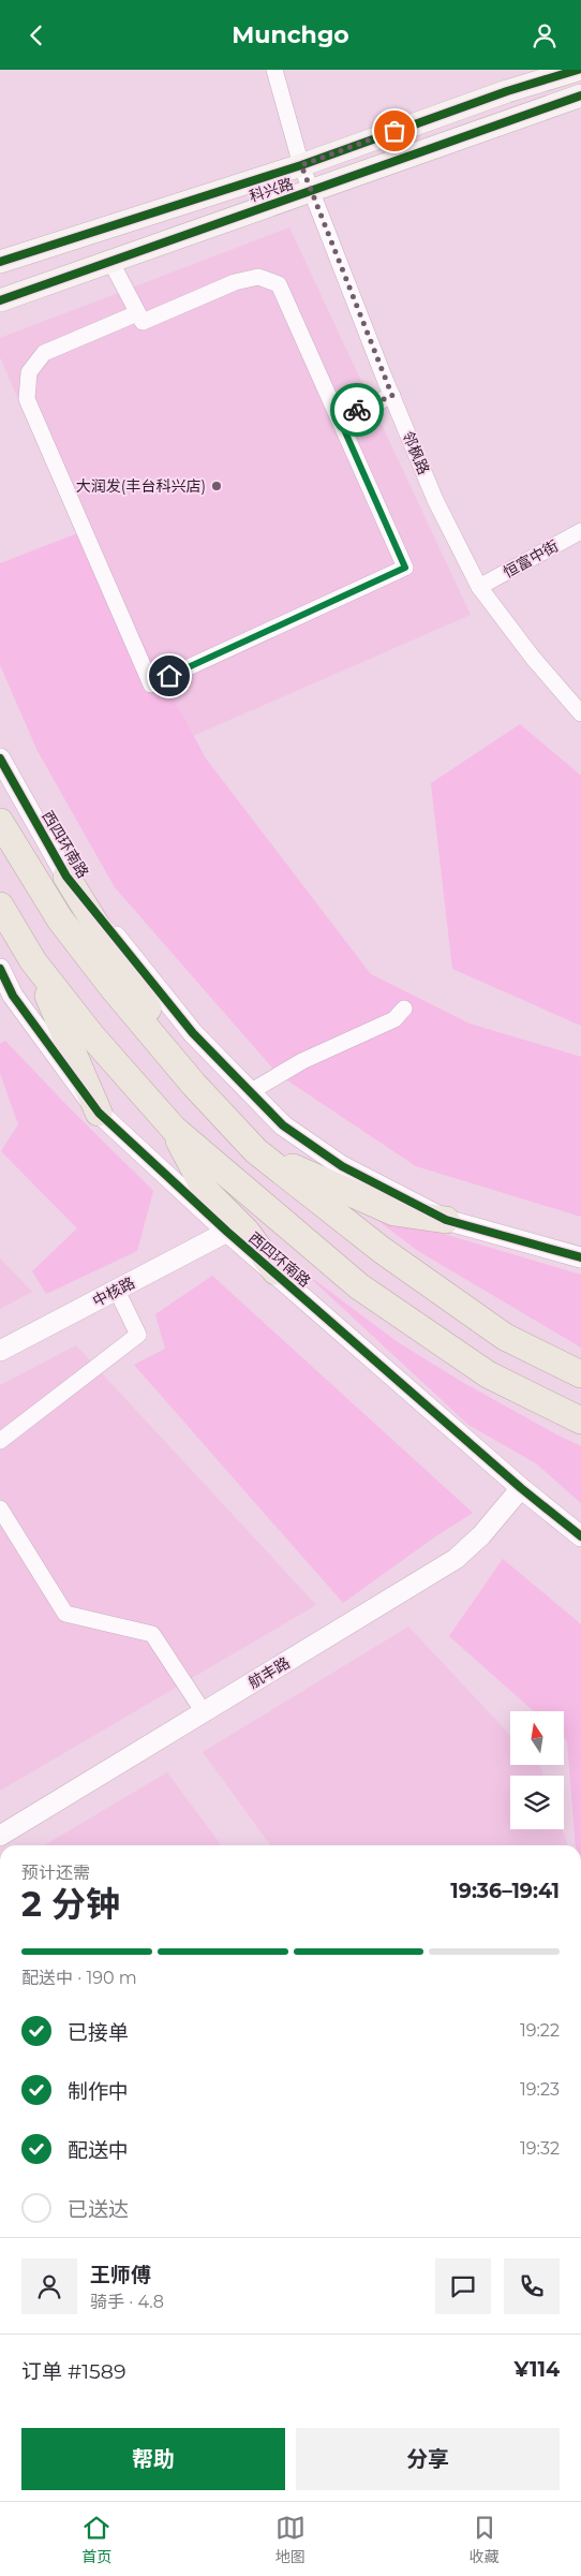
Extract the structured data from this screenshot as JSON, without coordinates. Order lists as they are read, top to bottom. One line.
{"streets":{"highway":["西四环南路"],"main road":["科兴路"],"street":["邻枫路","恒富中街","中核路","航丰路"]},"crossings":[["科兴路","邻枫路"],["邻枫路","恒富中街"],["西四环南路","中核路"],["西四环南路","航丰路"]],"places":["大润发(丰台科兴店)"],"north":"top","page":{"header":"Munchgo","heading":["2 分钟","预计还需","19:36–19:41"],"panel":["王师傅","骑手 · 4.8","订单 #1589","¥114"],"bar":"配送中 · 190 m","list":[["已接单","19:22"],["制作中","19:23"],["配送中","19:32"],"已送达"],"buttons":["帮助","分享"],"tabs":["首页","地图","收藏"]}}
